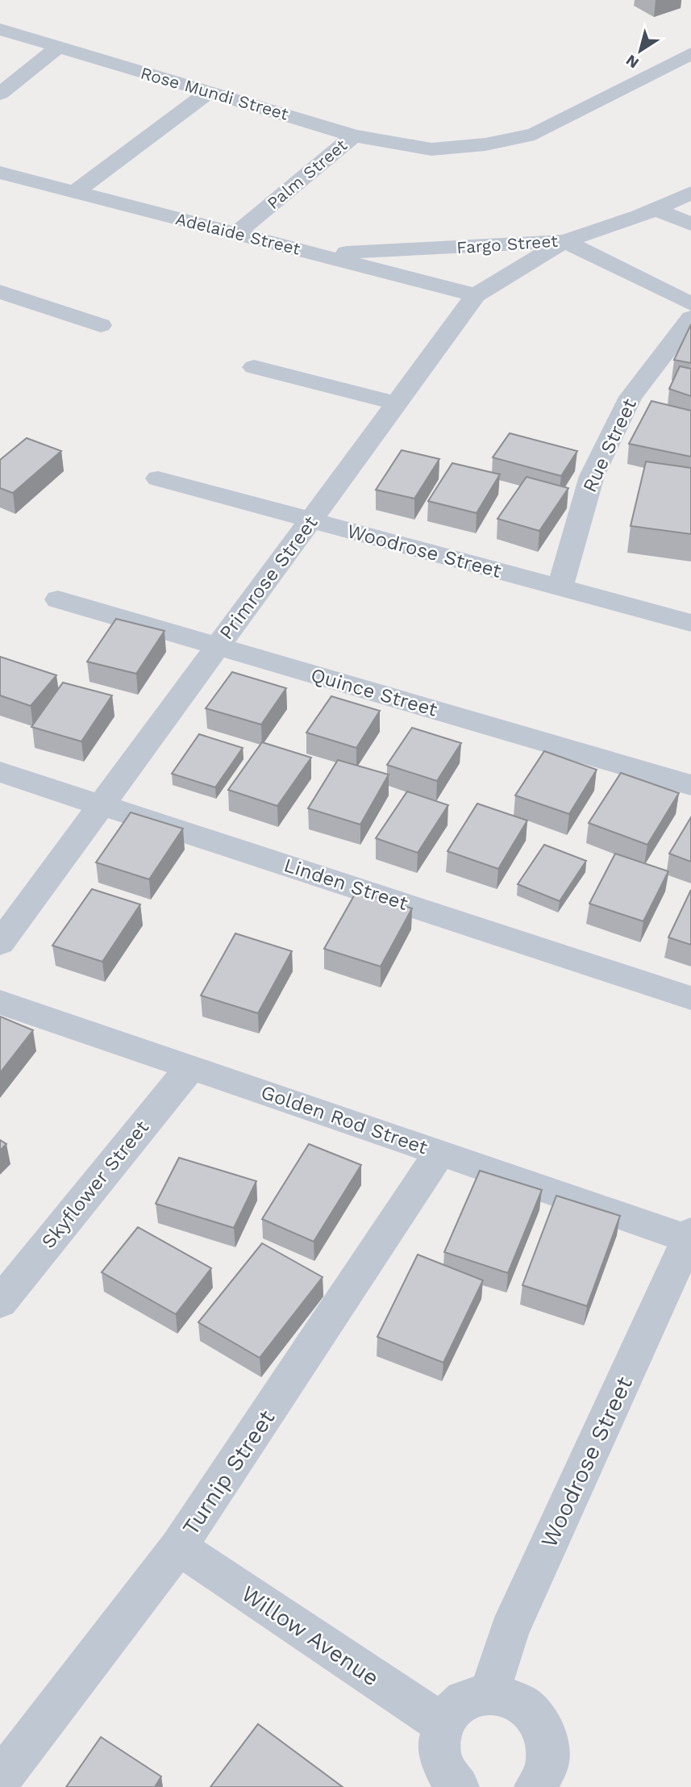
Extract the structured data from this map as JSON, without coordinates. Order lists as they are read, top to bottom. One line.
{"streets":{"street":["Rose Mundi Street","Palm Street","Adelaide Street","Fargo Street","Rue Street","Woodrose Street","Primrose Street","Quince Street","Linden Street","Golden Rod Street","Skyflower Street","Turnip Street","Willow Avenue"]},"crossings":[["Rose Mundi Street","Palm Street"],["Palm Street","Adelaide Street"],["Adelaide Street","Fargo Street"],["Adelaide Street","Primrose Street"],["Fargo Street","Primrose Street"],["Rue Street","Woodrose Street"],["Woodrose Street","Primrose Street"],["Woodrose Street","Golden Rod Street"],["Primrose Street","Quince Street"],["Primrose Street","Linden Street"],["Golden Rod Street","Skyflower Street"],["Golden Rod Street","Turnip Street"],["Turnip Street","Willow Avenue"]],"north":"bottom left"}
